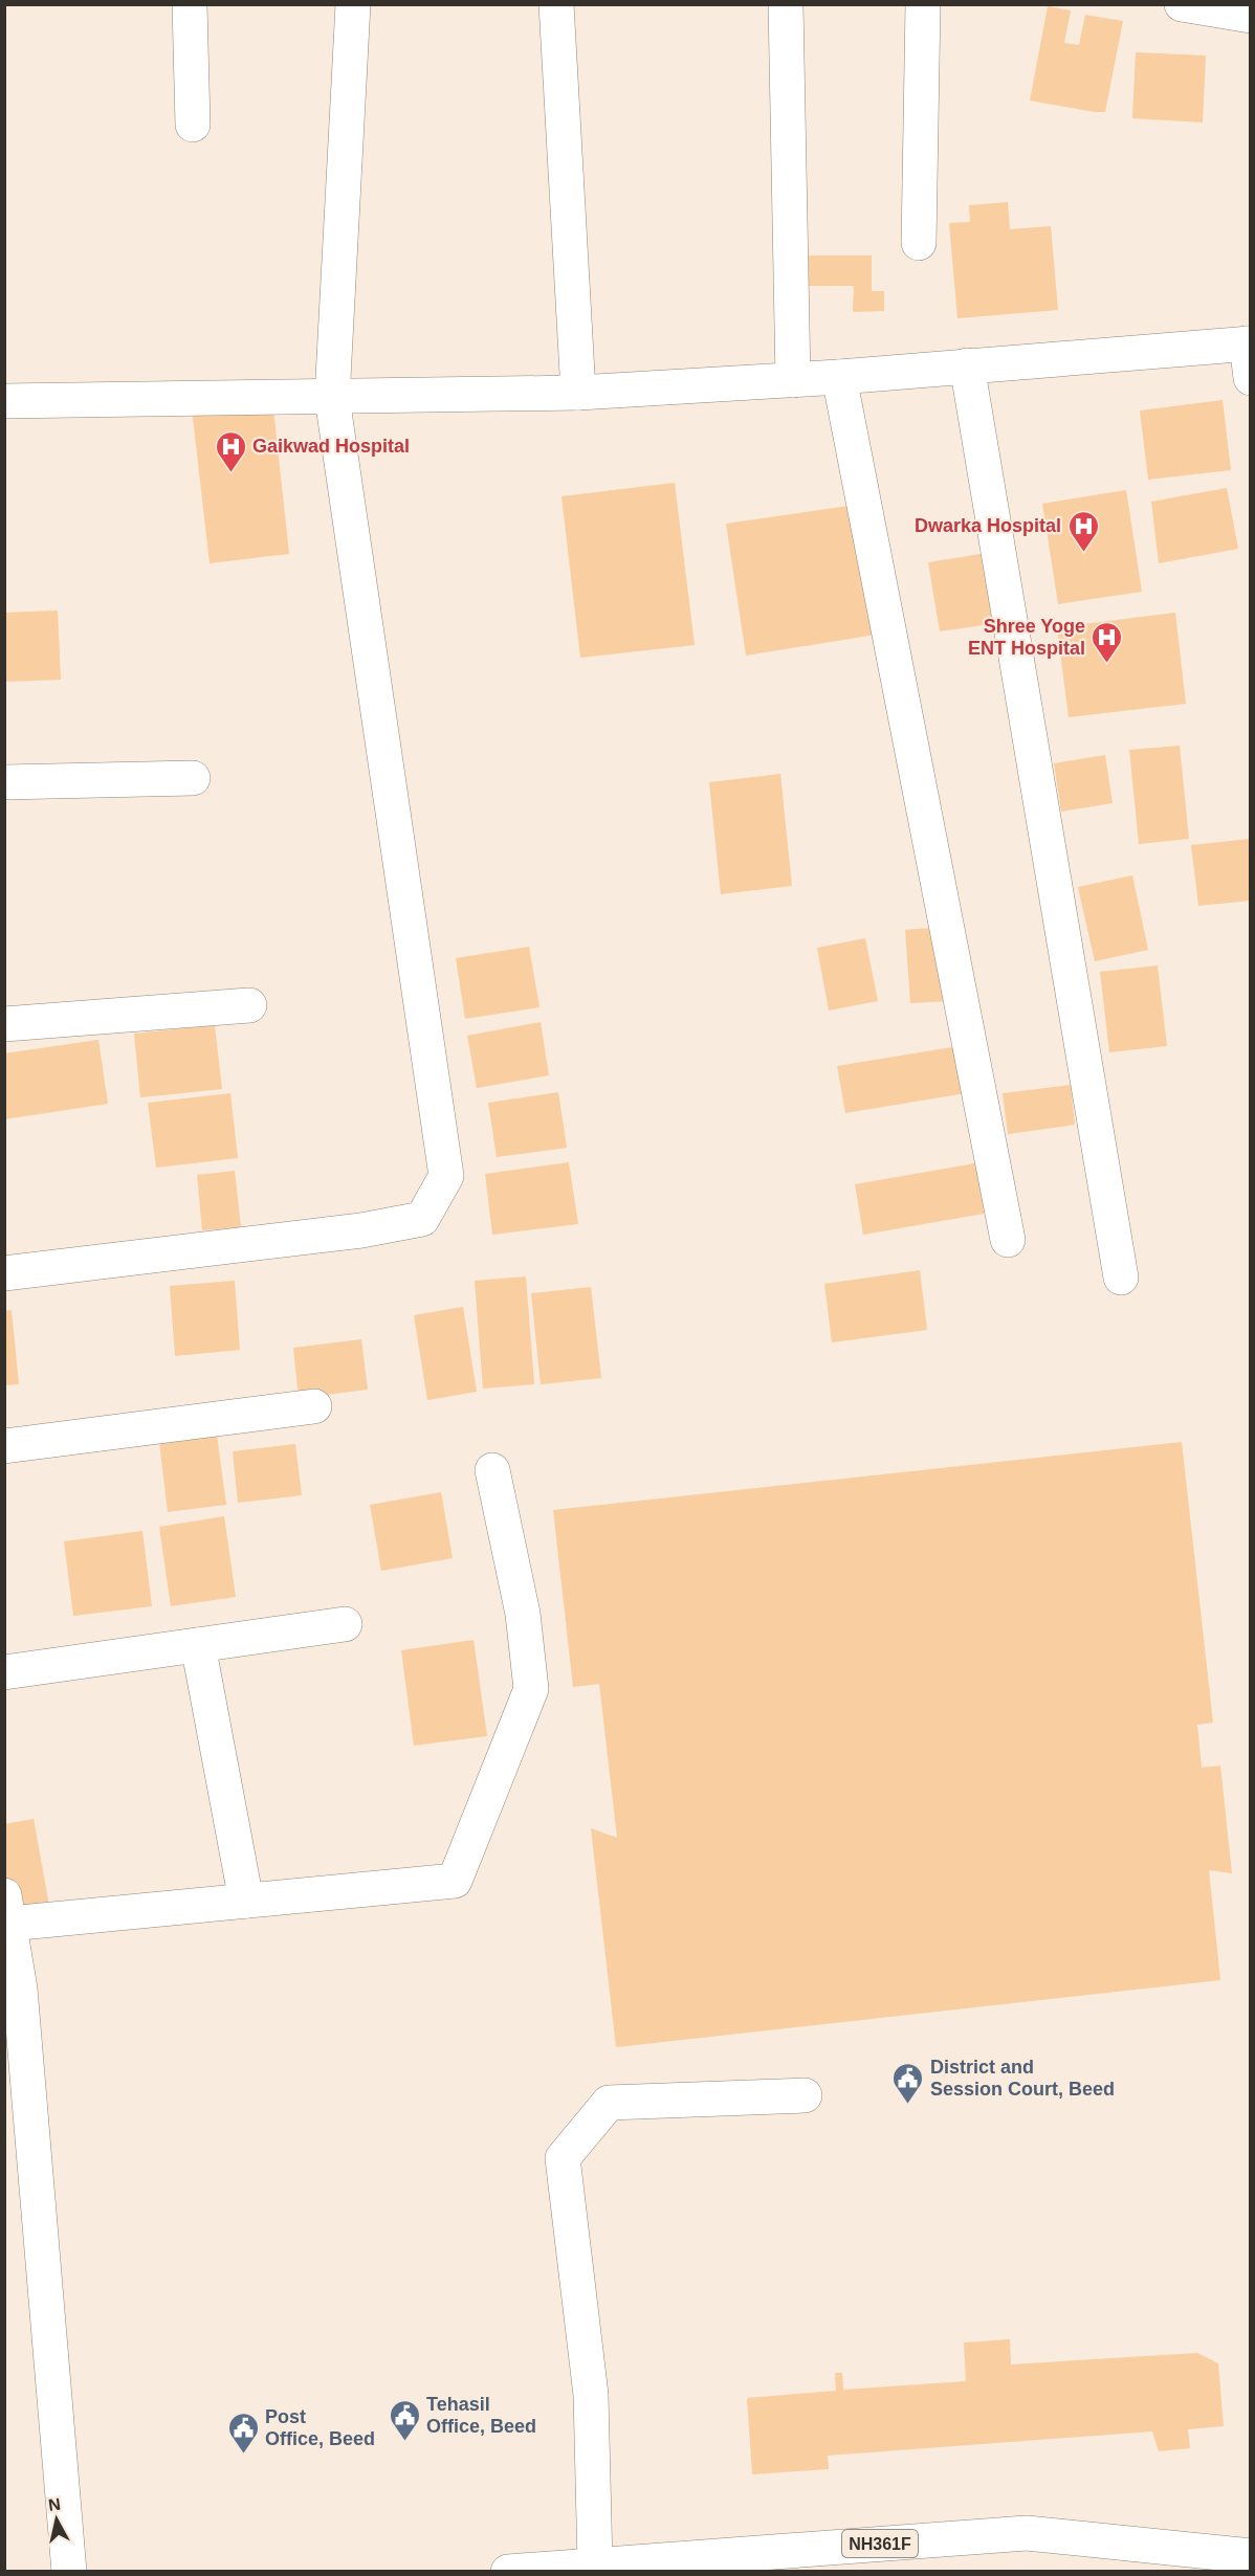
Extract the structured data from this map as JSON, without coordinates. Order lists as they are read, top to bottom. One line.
{"streets":{"main road":["NH361F"]},"places":{"hospital":["Gaikwad Hospital","Dwarka Hospital","Shree Yoge ENT Hospital"],"public building":["District and Session Court, Beed","Tehasil Office, Beed","Post Office, Beed"]},"north":"top"}
